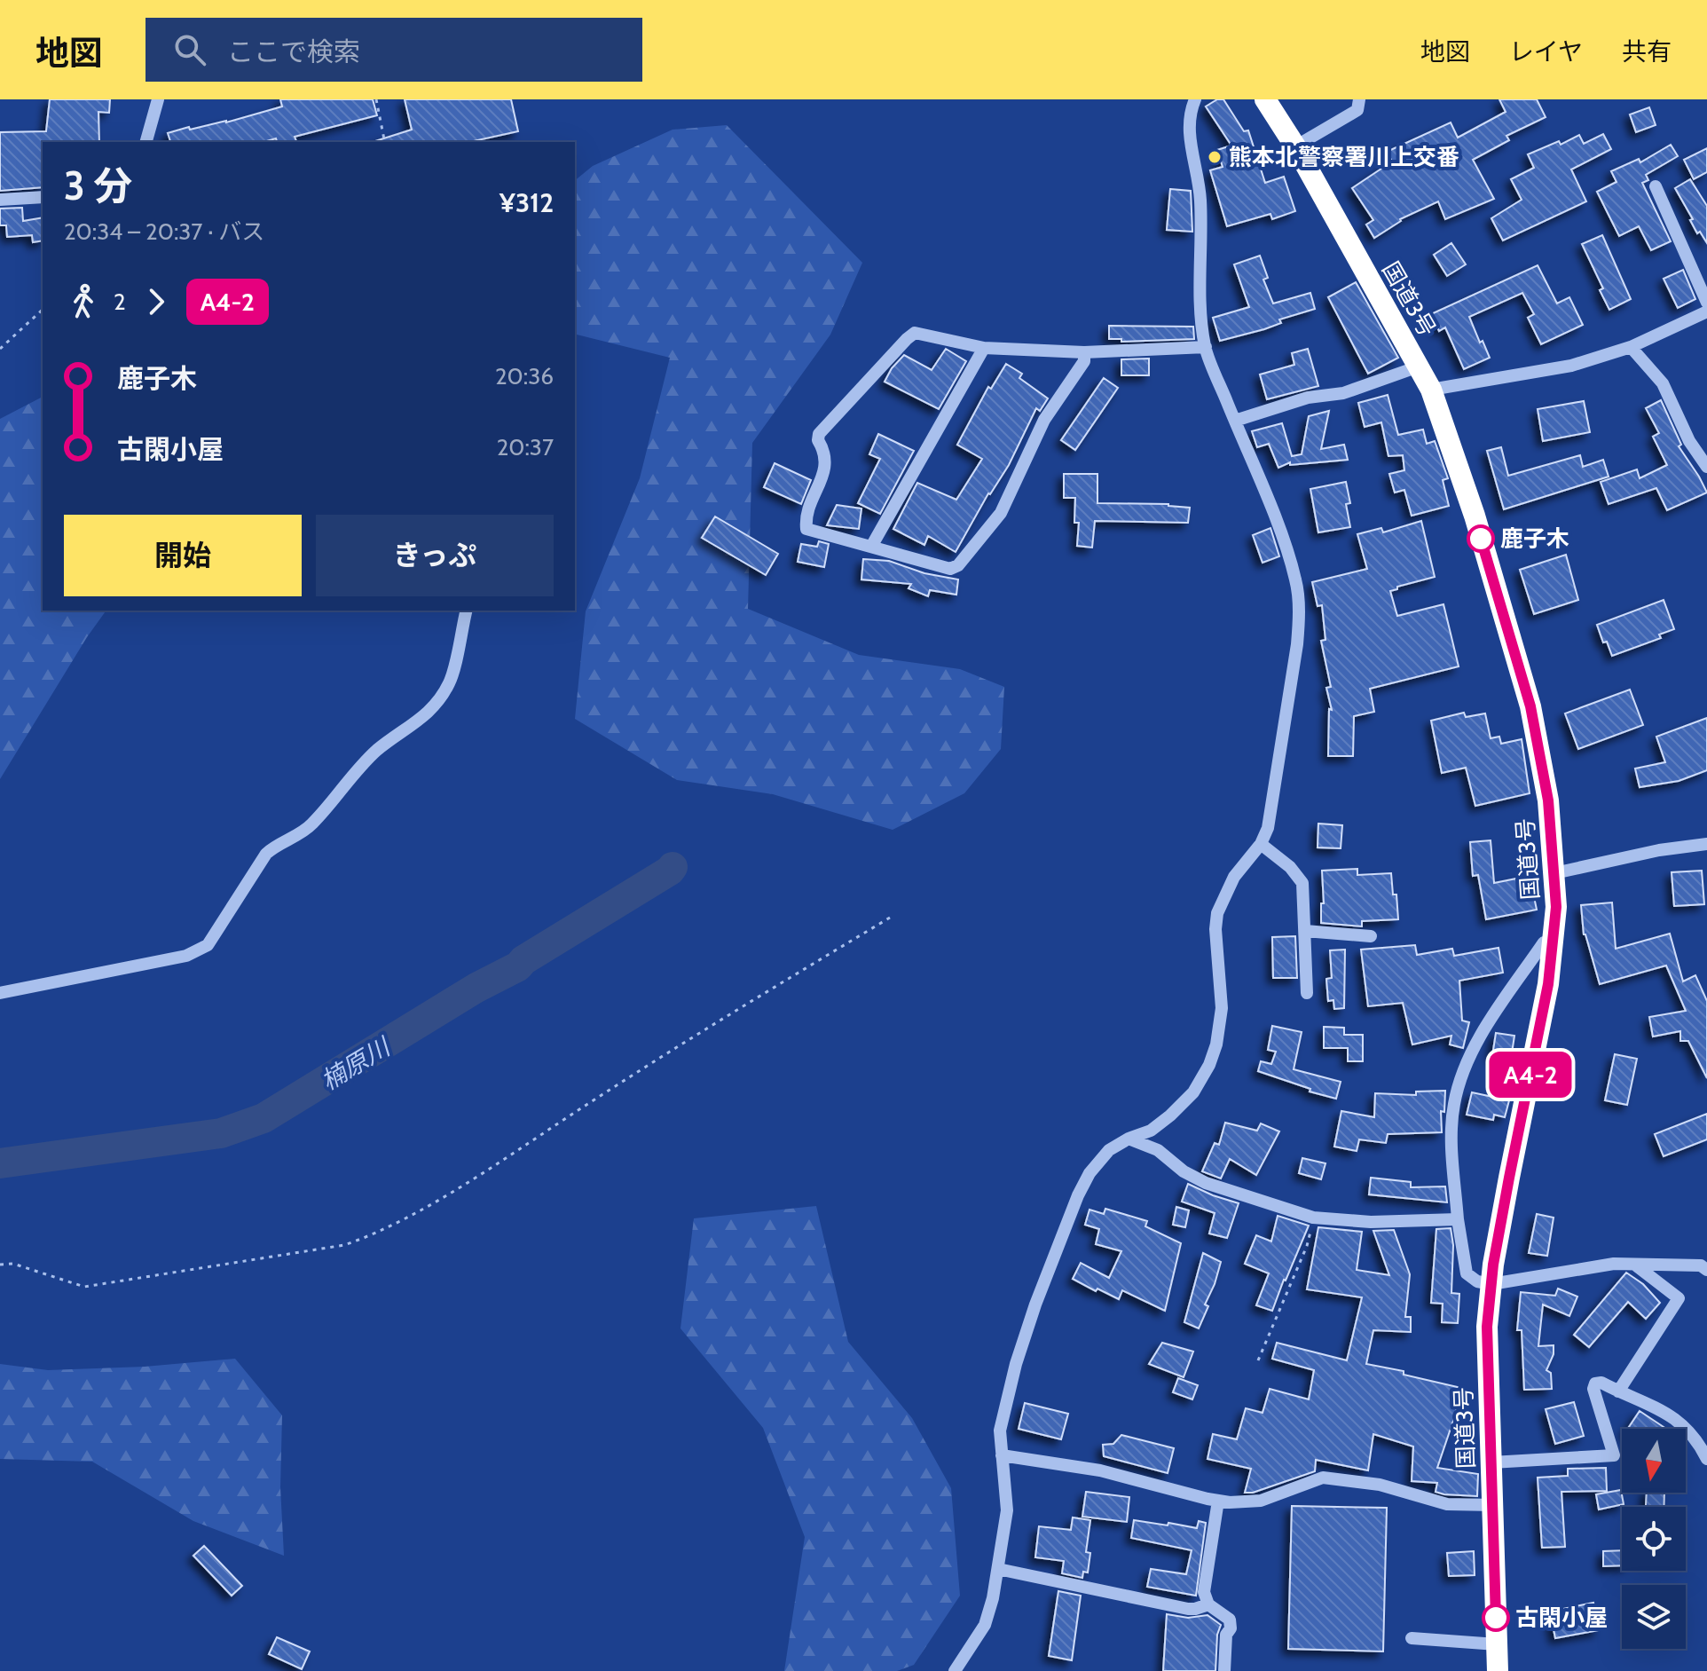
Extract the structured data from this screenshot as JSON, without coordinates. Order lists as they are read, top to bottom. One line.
{"streets":{"highway":["国道3号"]},"water":["楠原川"],"places":["熊本北警察署川上交番","鹿子木","古閑小屋"],"lines":["bus line A4-2"],"north":"bottom","page":{"header":"地図","search":"ここで検索","nav":["地図","レイヤ","共有"],"on_map":"A4-2","heading":["3 分","20:34 – 20:37 · バス","¥312"],"legs":["2","A4-2"],"list":[{"name":"鹿子木","value":"20:36"},{"name":"古閑小屋","value":"20:37"}],"buttons":["開始","きっぷ"]}}
